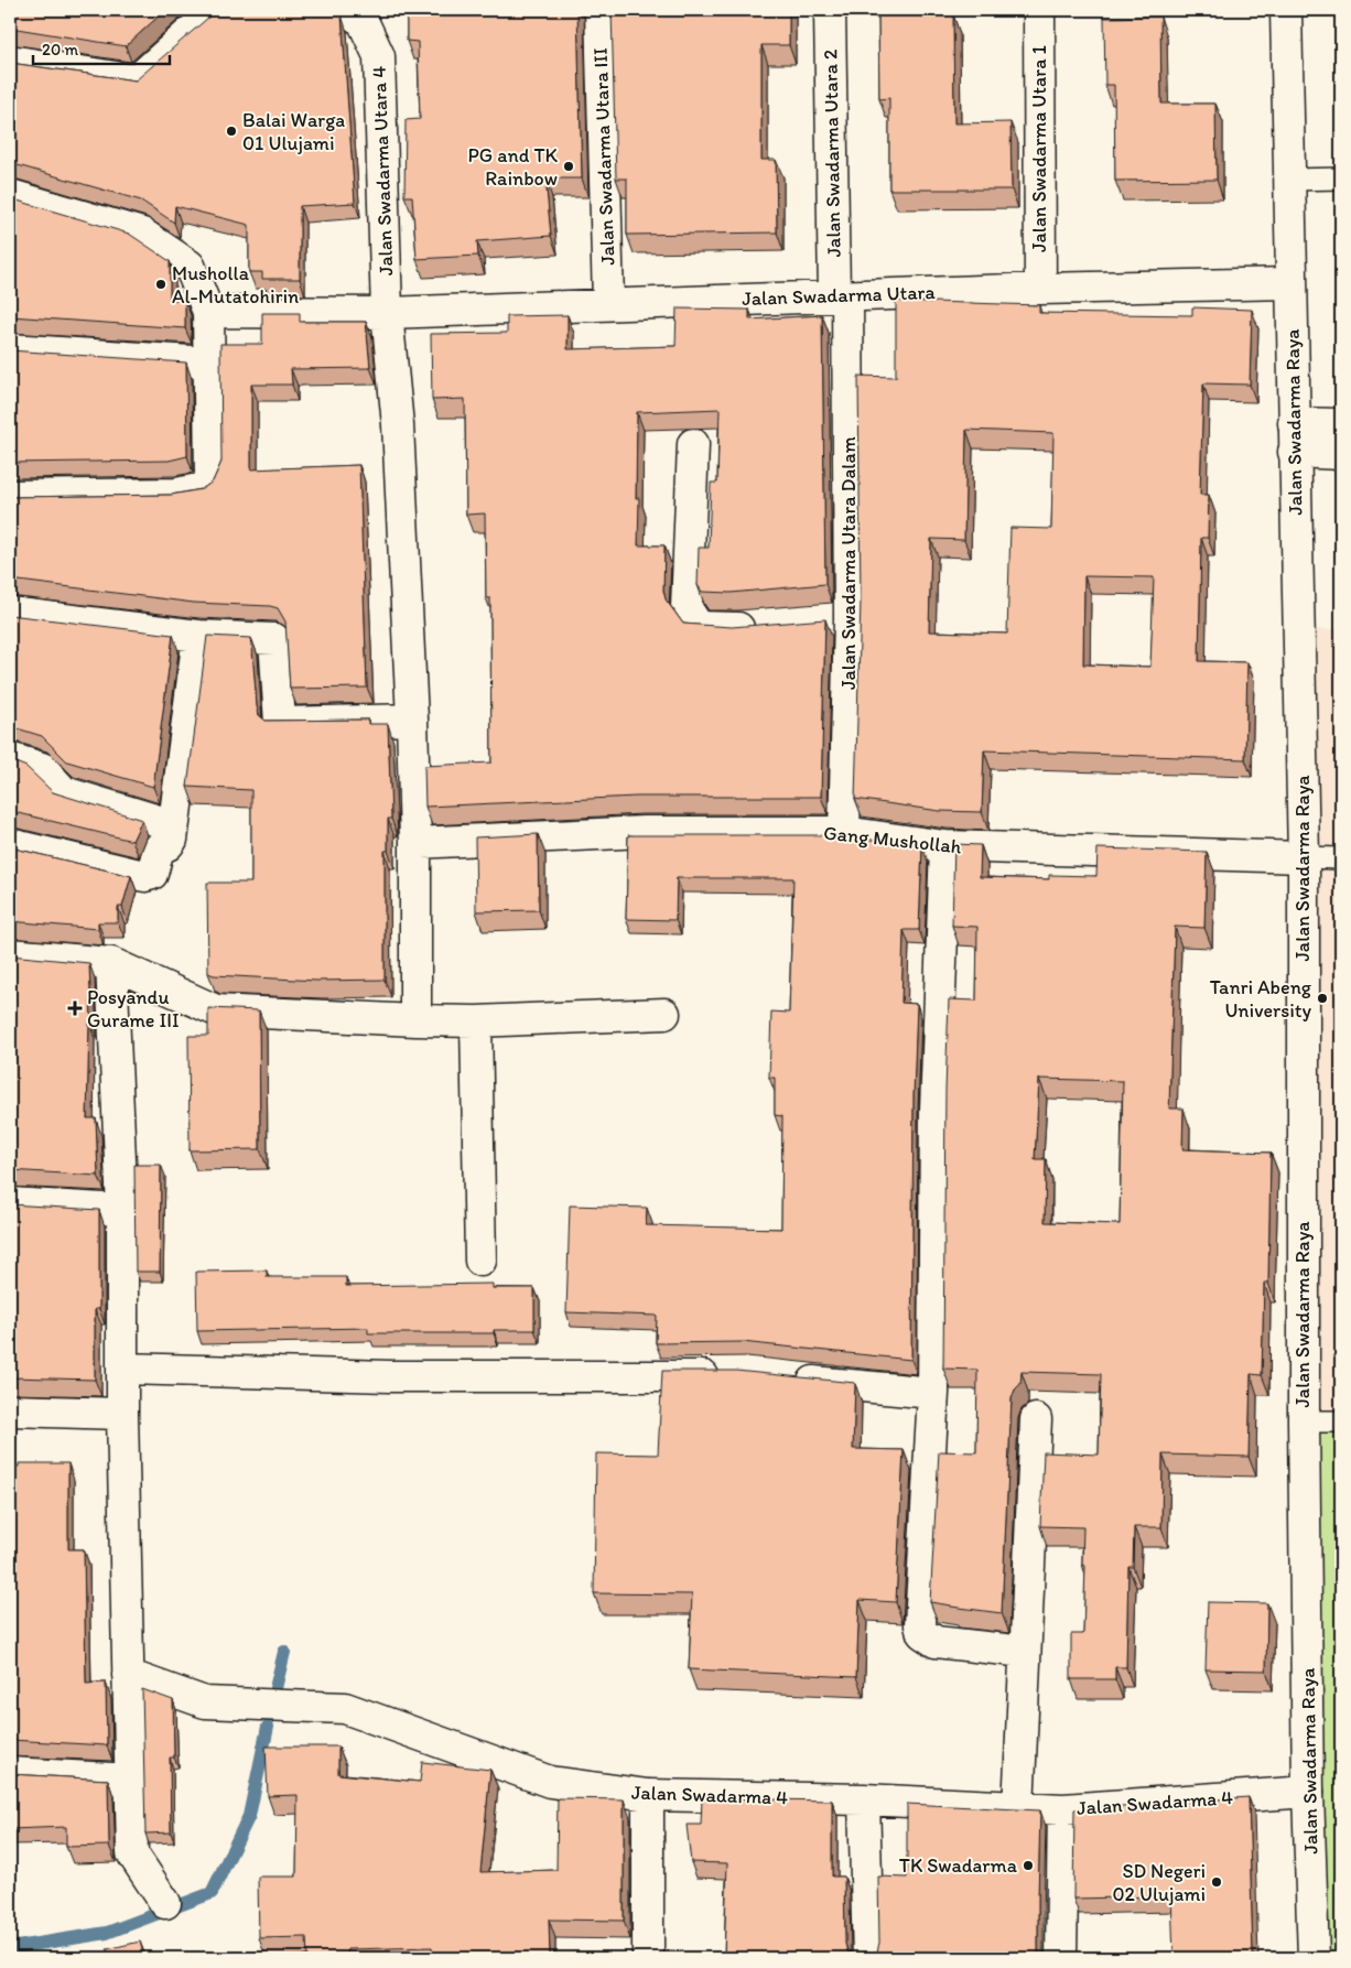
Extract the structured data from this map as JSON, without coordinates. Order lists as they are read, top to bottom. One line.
{"streets":{"street":["Jalan Swadarma Utara 1","Jalan Swadarma Utara 2","Jalan Swadarma Utara III","Jalan Swadarma Utara 4","Jalan Swadarma Utara","Jalan Swadarma Raya","Jalan Swadarma Utara Dalam","Gang Mushollah","Jalan Swadarma 4"]},"crossings":[["Jalan Swadarma Utara 1","Jalan Swadarma Utara"],["Jalan Swadarma Utara 2","Jalan Swadarma Utara"],["Jalan Swadarma Utara 2","Jalan Swadarma Utara Dalam"],["Jalan Swadarma Utara III","Jalan Swadarma Utara"],["Jalan Swadarma Utara 4","Jalan Swadarma Utara"],["Jalan Swadarma Utara 4","Gang Mushollah"],["Jalan Swadarma Utara","Jalan Swadarma Raya"],["Jalan Swadarma Utara","Jalan Swadarma Utara Dalam"],["Jalan Swadarma Raya","Gang Mushollah"],["Jalan Swadarma Raya","Jalan Swadarma 4"],["Jalan Swadarma Utara Dalam","Gang Mushollah"]],"places":{"other":["Balai Warga 01 Ulujami","PG and TK Rainbow","Musholla Al-Mutatohirin","Tanri Abeng University","TK Swadarma","SD Negeri 02 Ulujami"],"health":["Posyandu Gurame III"]},"scale_bar":"20 m"}
